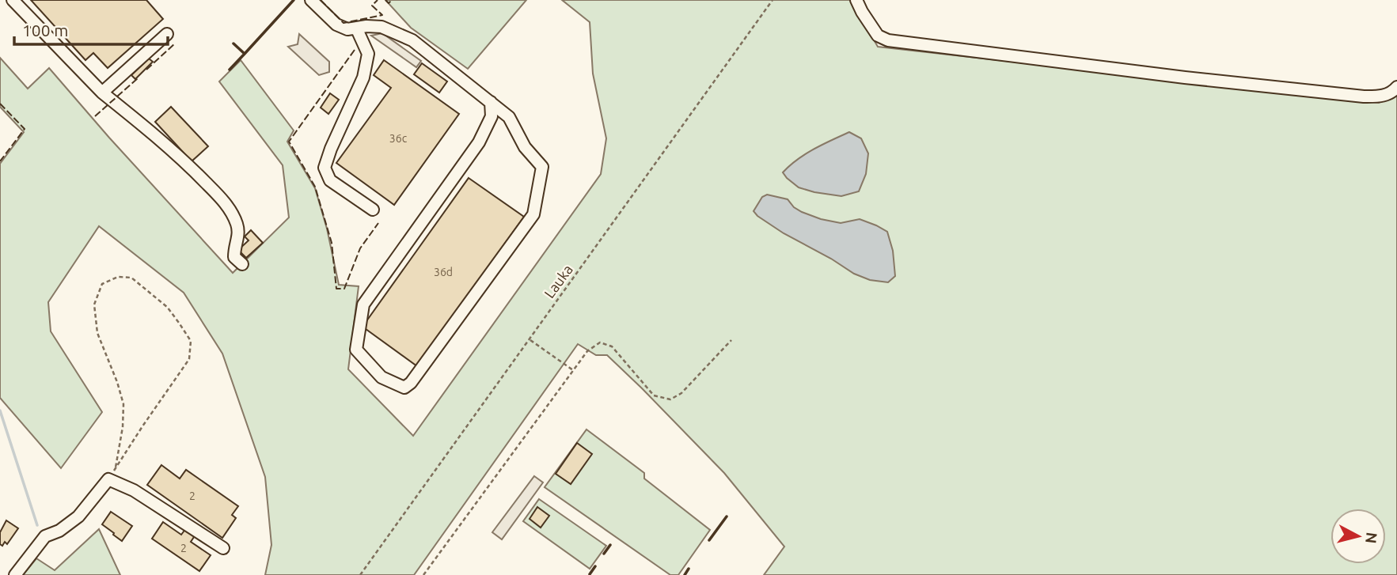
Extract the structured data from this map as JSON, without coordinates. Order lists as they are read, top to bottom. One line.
{"streets":{"path":["Lauka"]},"house_numbers":["36c","36d","2","2"],"scale_bar":"100 m","north":"right"}
